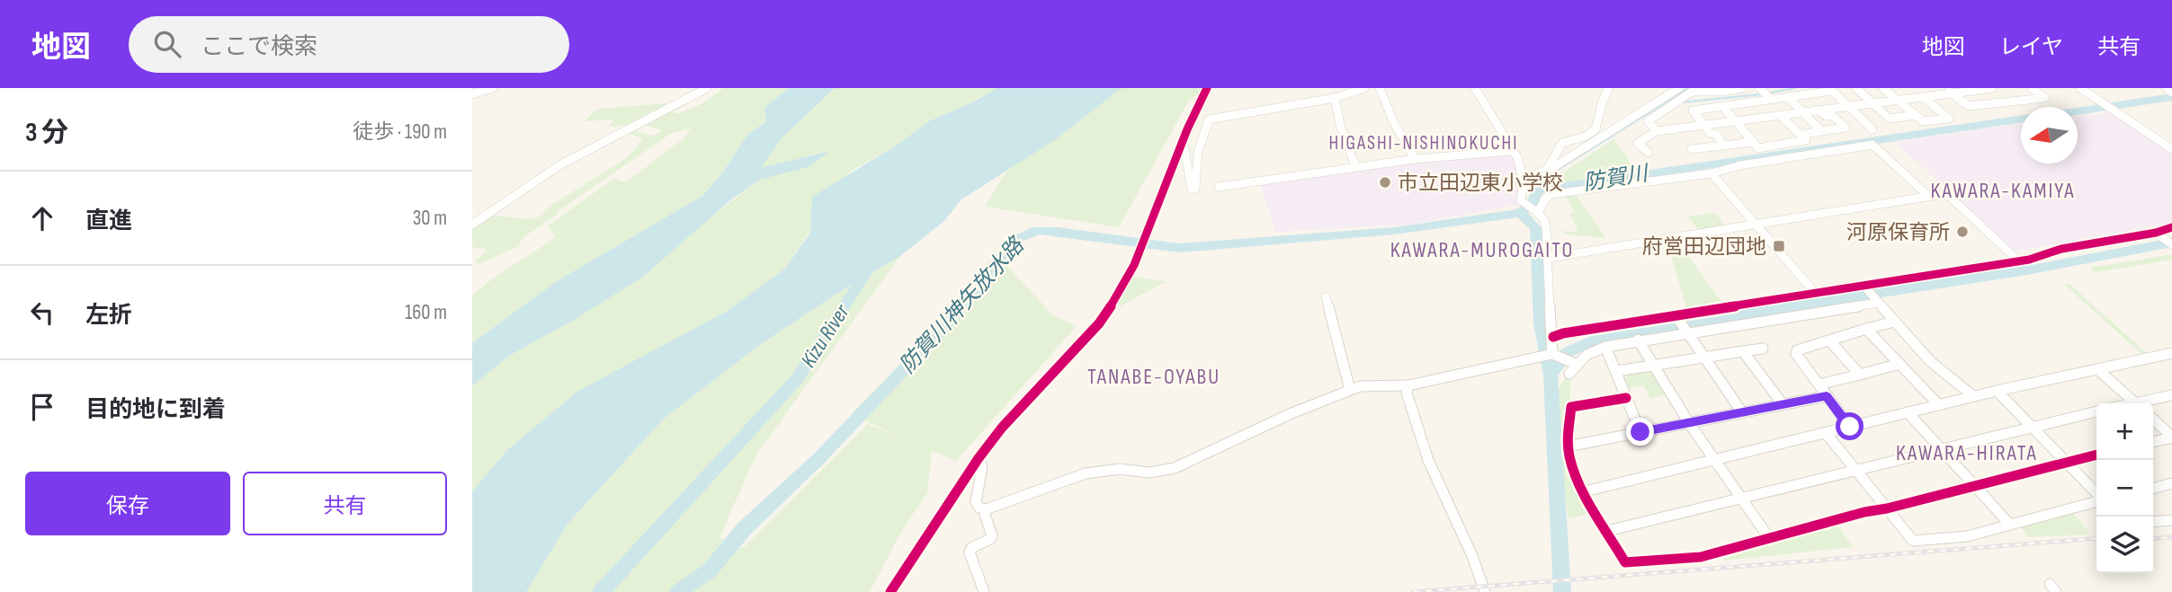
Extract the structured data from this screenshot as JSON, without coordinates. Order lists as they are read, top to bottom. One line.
{"districts":["HIGASHI-NISHINOKUCHI","KAWARA-KAMIYA","KAWARA-MUROGAITO","TANABE-OYABU","KAWARA-HIRATA"],"water":["防賀川","防賀川神矢放水路","Kizu River"],"places":{"other":["市立田辺東小学校","河原保育所"],"transit":["府営田辺団地"]},"north":"left","page":{"header":"地図","search":"ここで検索","nav":["地図","レイヤ","共有"],"heading":["3 分","徒歩 · 190 m"],"list":[["直進","30 m"],["左折","160 m"],"目的地に到着"],"map_buttons":["+","−"],"buttons":["保存","共有"]}}
